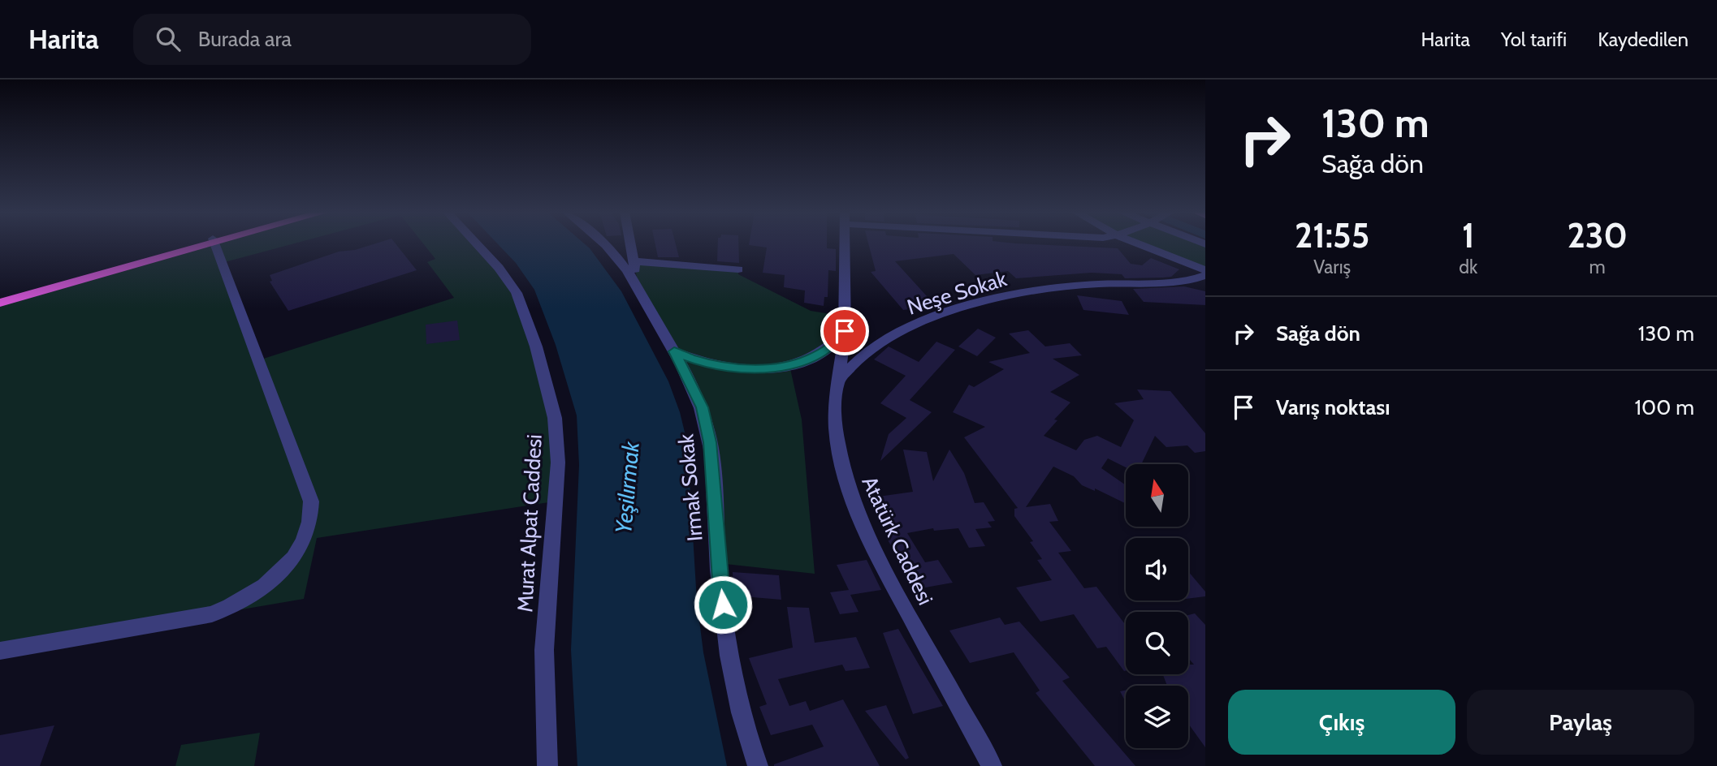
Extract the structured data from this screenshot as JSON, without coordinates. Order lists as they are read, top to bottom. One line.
{"streets":{"street":["Neşe Sokak","Irmak Sokak","Murat Alpat Caddesi","Atatürk Caddesi"]},"crossings":[["Neşe Sokak","Atatürk Caddesi"]],"water":["Yeşilırmak"],"north":"top","page":{"header":"Harita","search":"Burada ara","nav":["Harita","Yol tarifi","Kaydedilen"],"turn":["130 m","Sağa dön"],"eta":["21:55","Varış","1","dk","230","m"],"list":[{"name":"Sağa dön","value":"130 m"},{"name":"Varış noktası","value":"100 m"}],"buttons":["Çıkış","Paylaş"]}}
